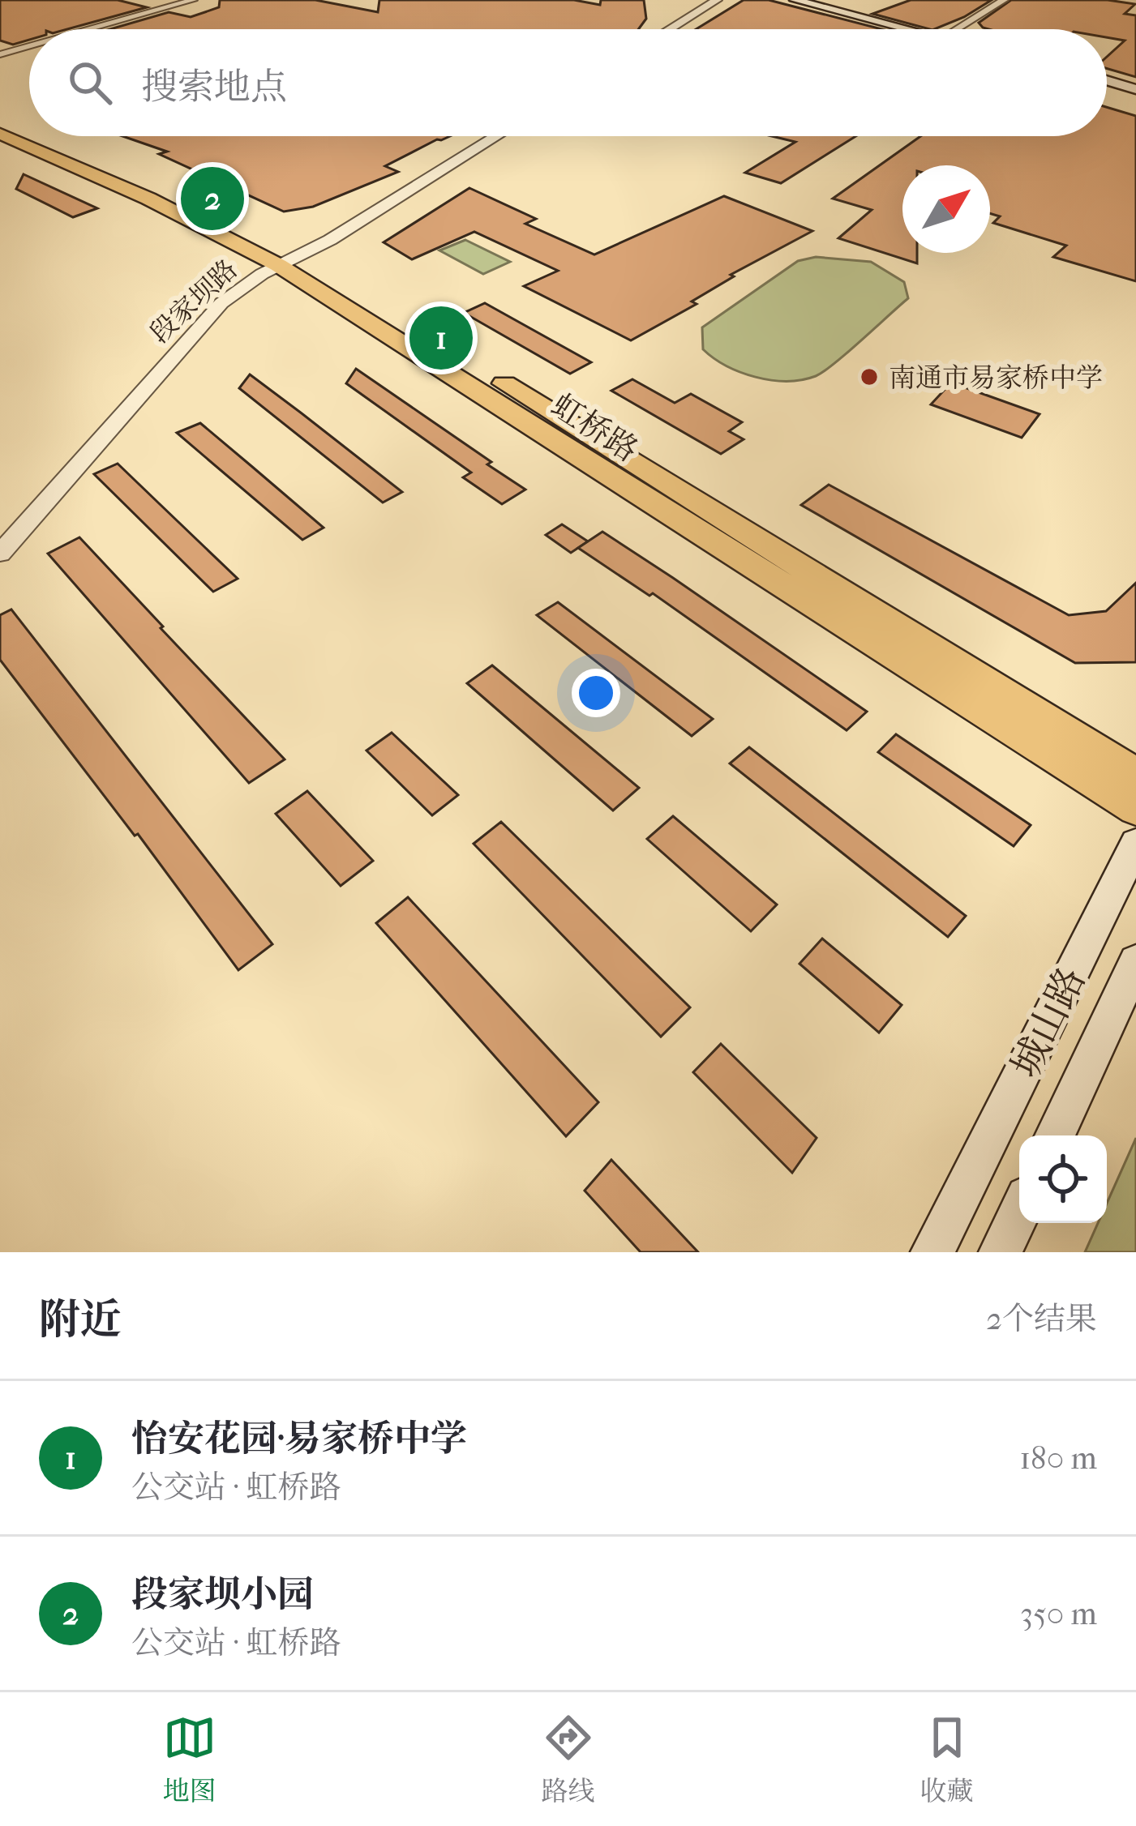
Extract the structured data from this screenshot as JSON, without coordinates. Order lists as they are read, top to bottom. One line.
{"streets":{"main road":["虹桥路","城山路"],"street":["段家坝路"]},"crossings":[["段家坝路","虹桥路"]],"places":["南通市易家桥中学"],"north":"top right","page":{"search":"搜索地点","pins":["2","1"],"heading":["附近","2个结果"],"list":[{"mark":"1","name":"怡安花园·易家桥中学","note":"公交站 · 虹桥路","value":"180 m"},{"mark":"2","name":"段家坝小园","note":"公交站 · 虹桥路","value":"350 m"}],"nav":["地图","路线","收藏"]}}
